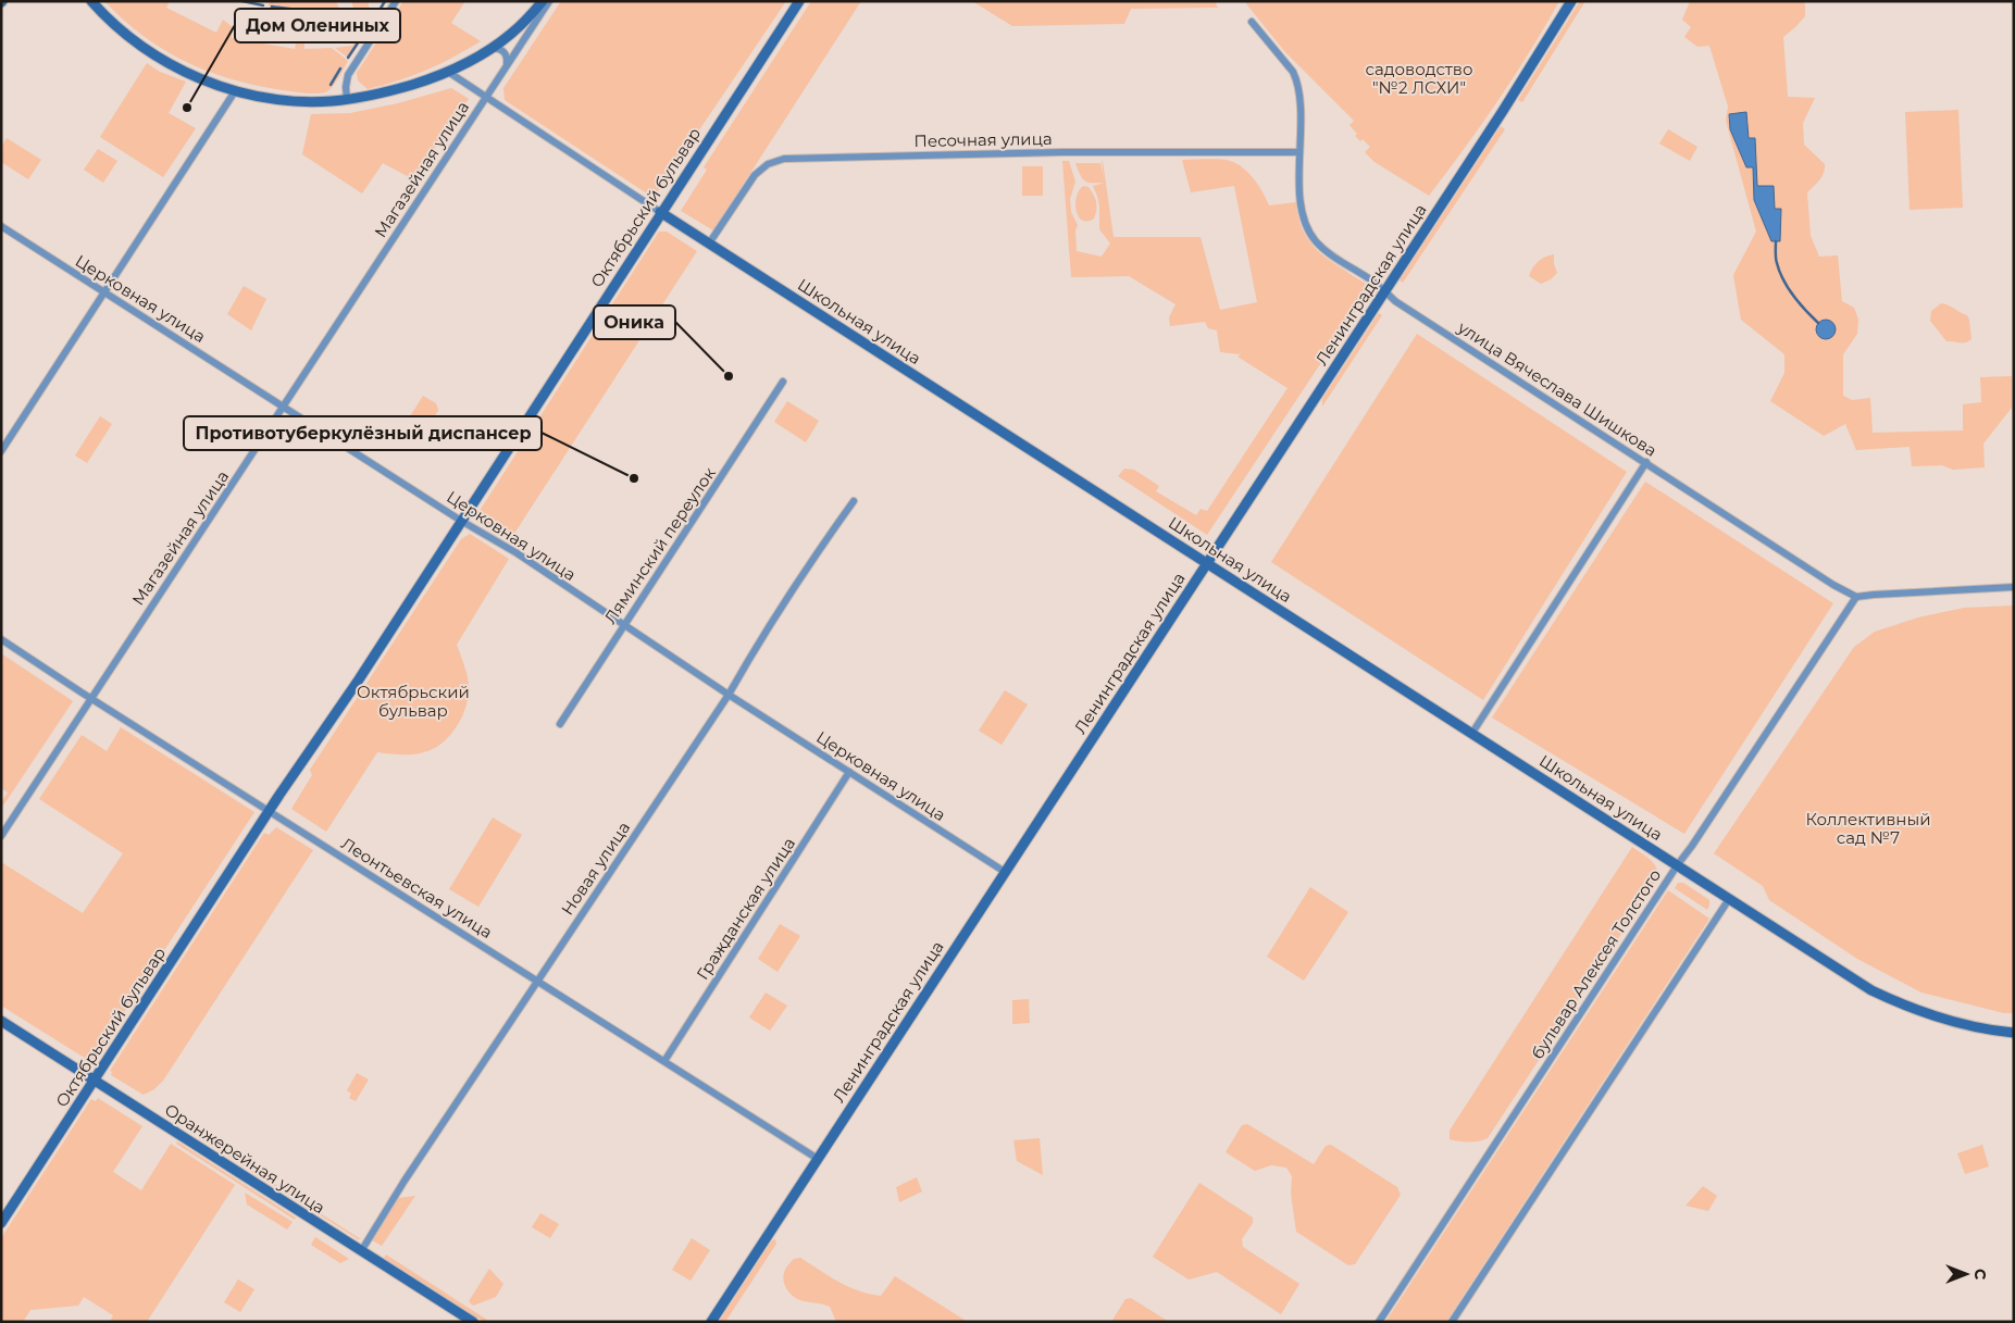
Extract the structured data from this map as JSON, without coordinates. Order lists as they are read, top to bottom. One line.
{"streets":{"street":["Песочная улица","Магазейная улица","Октябрьский бульвар","Ленинградская улица","Церковная улица","Школьная улица","улица Вячеслава Шишкова","Ляминский переулок","Новая улица","Леонтьевская улица","Гражданская улица","бульвар Алексея Толстого","Оранжерейная улица"]},"crossings":[["Песочная улица","Школьная улица"],["Песочная улица","улица Вячеслава Шишкова"],["Магазейная улица","Церковная улица"],["Магазейная улица","Школьная улица"],["Магазейная улица","Леонтьевская улица"],["Октябрьский бульвар","Церковная улица"],["Октябрьский бульвар","Школьная улица"],["Октябрьский бульвар","Леонтьевская улица"],["Октябрьский бульвар","Оранжерейная улица"],["Ленинградская улица","Церковная улица"],["Ленинградская улица","Школьная улица"],["Ленинградская улица","улица Вячеслава Шишкова"],["Ленинградская улица","Леонтьевская улица"],["Церковная улица","Ляминский переулок"],["Церковная улица","Новая улица"],["Церковная улица","Гражданская улица"],["Школьная улица","бульвар Алексея Толстого"],["улица Вячеслава Шишкова","бульвар Алексея Толстого"],["Новая улица","Леонтьевская улица"],["Новая улица","Оранжерейная улица"],["Леонтьевская улица","Гражданская улица"]],"parks":["садоводство \"№2 ЛСХИ\"","Октябрьский бульвар","Коллективный сад №7"],"places":["Дом Олениных","Оника","Противотуберкулёзный диспансер"],"north":"right"}
